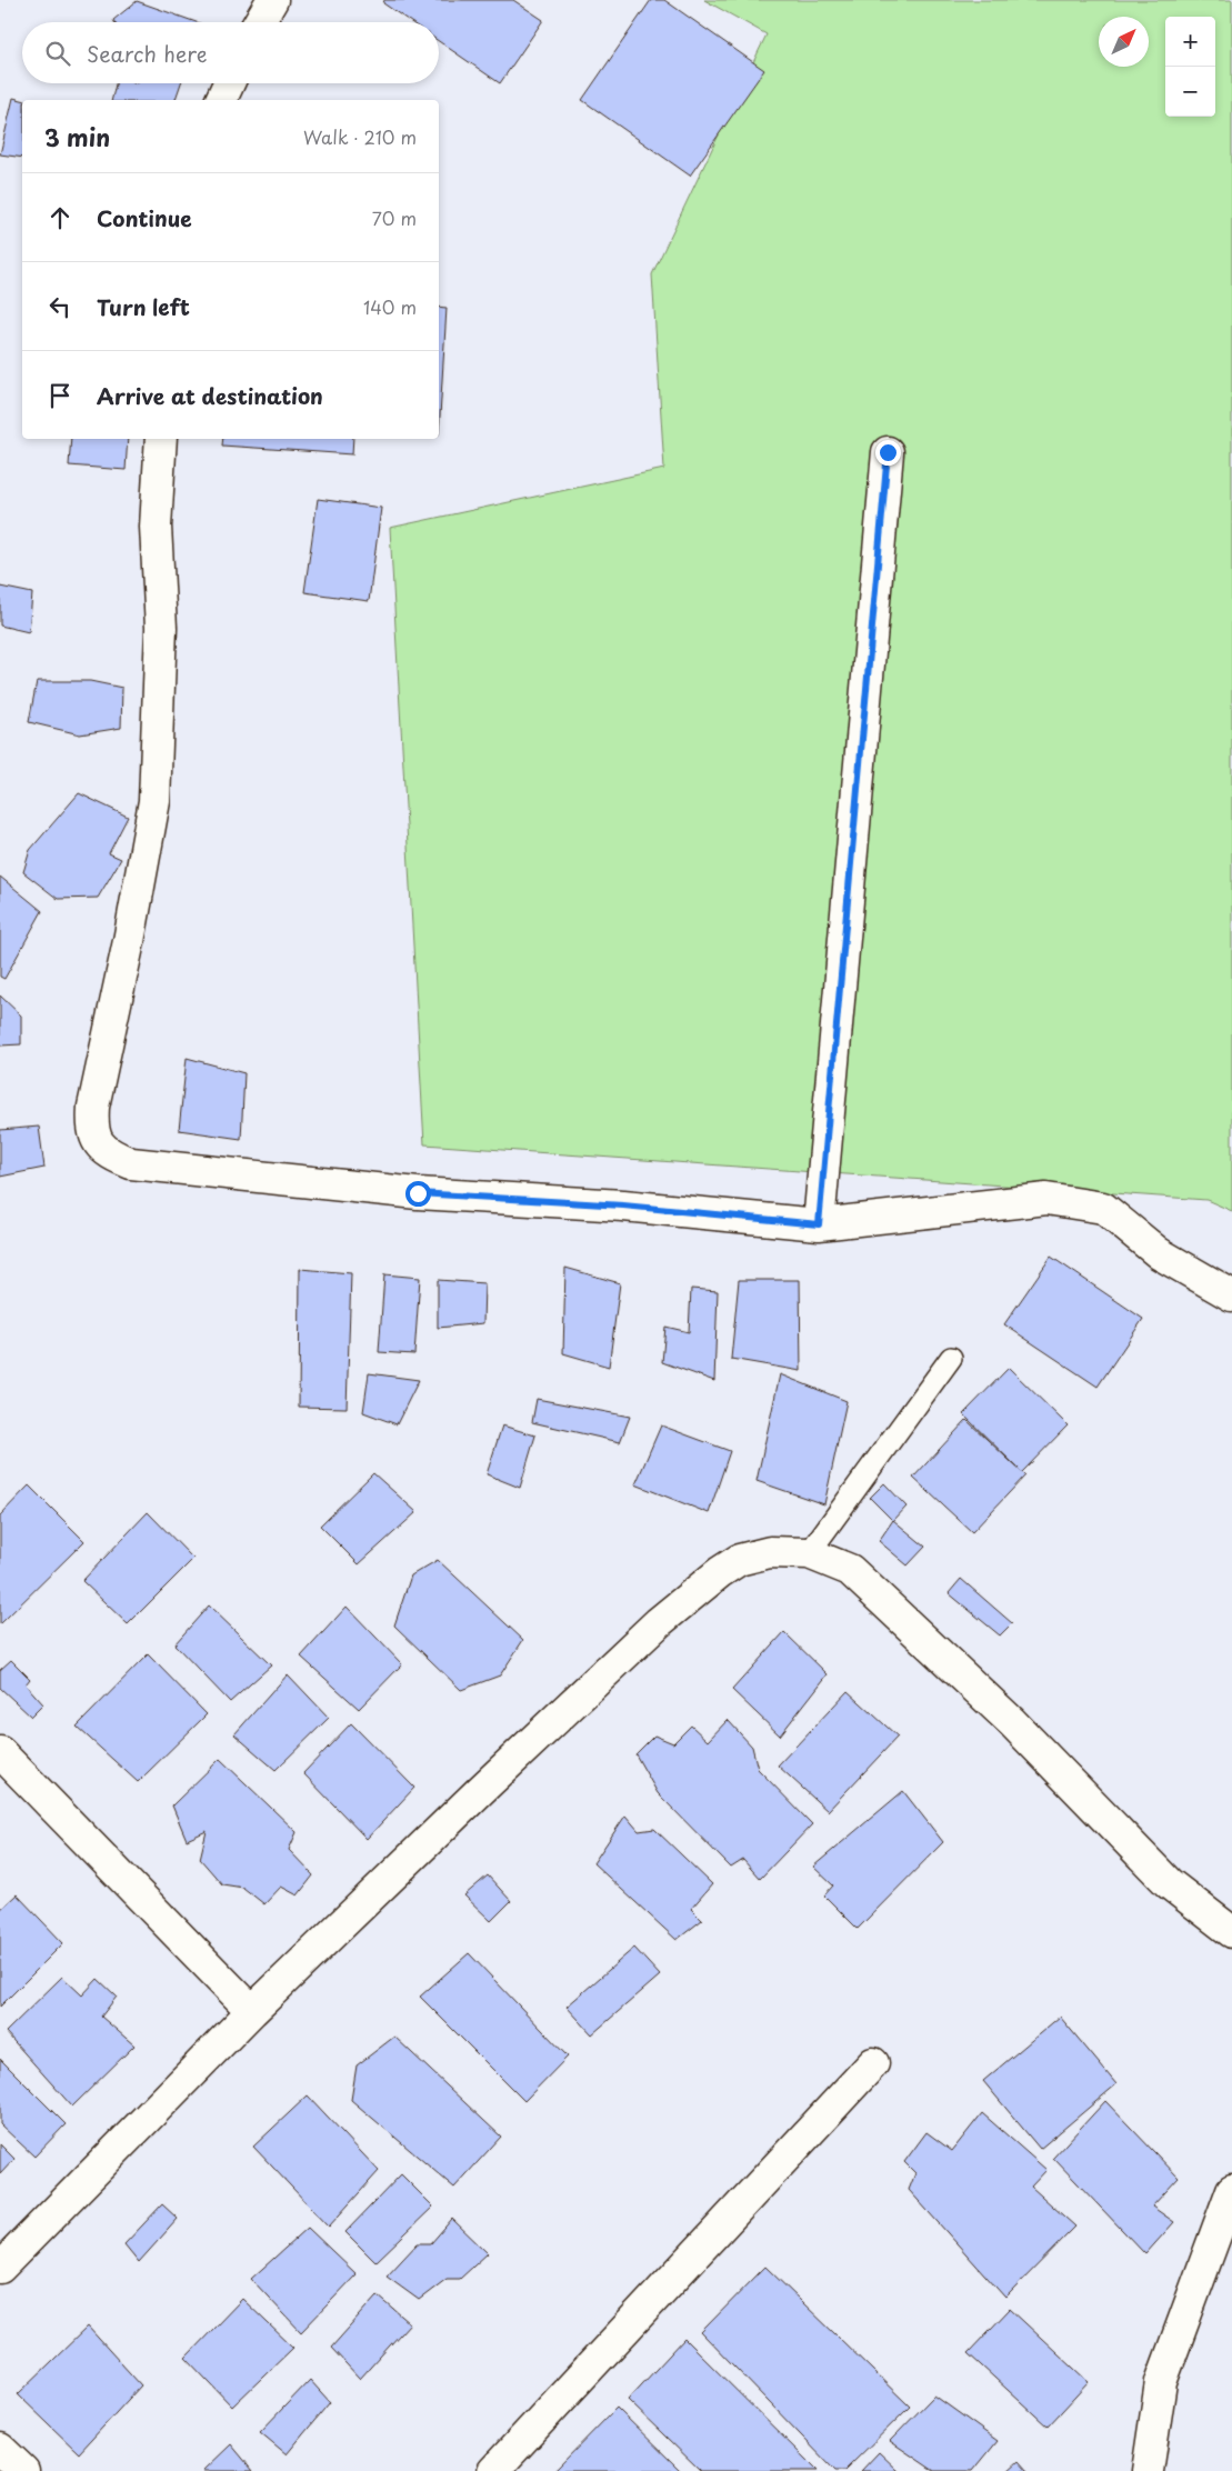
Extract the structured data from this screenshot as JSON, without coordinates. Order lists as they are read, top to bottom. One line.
{"north":"top right","page":{"map_buttons":["+","−"],"search":"Search here","heading":["3 min","Walk · 210 m"],"list":[["Continue","70 m"],["Turn left","140 m"],"Arrive at destination"]}}
